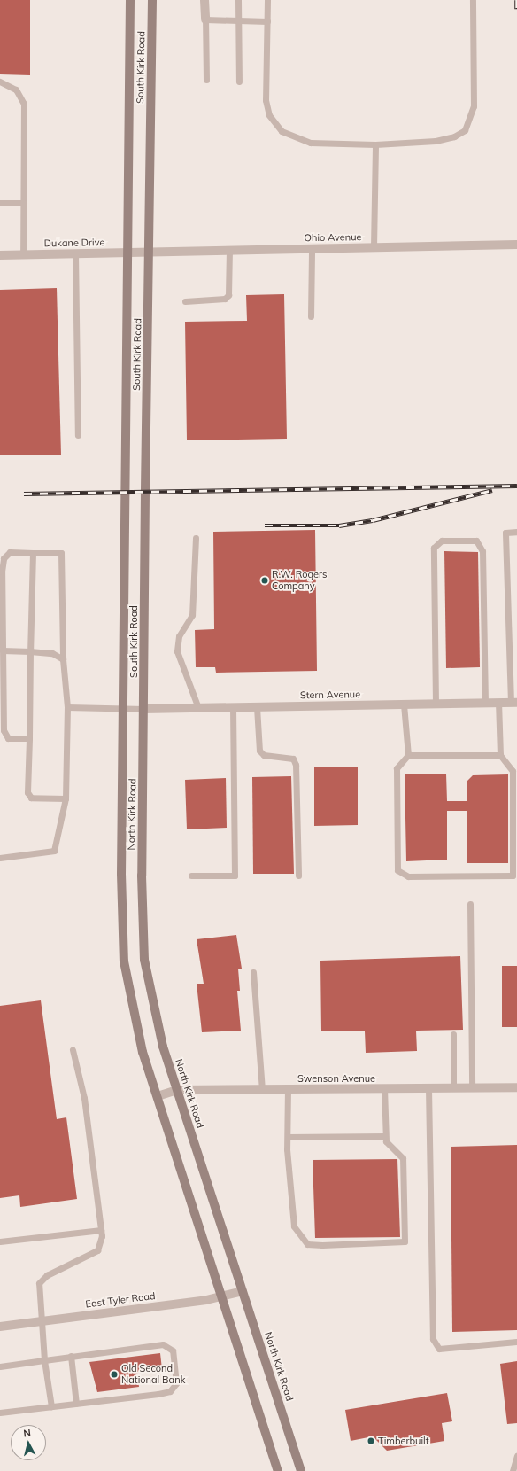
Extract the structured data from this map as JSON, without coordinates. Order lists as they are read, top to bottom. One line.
{"streets":{"main road":["South Kirk Road","North Kirk Road"],"street":["Ohio Avenue","Dukane Drive","Stern Avenue","Swenson Avenue","East Tyler Road"]},"crossings":[["South Kirk Road","Ohio Avenue"],["South Kirk Road","Dukane Drive"],["South Kirk Road","Stern Avenue"],["South Kirk Road","North Kirk Road"],["Ohio Avenue","Dukane Drive"],["Stern Avenue","North Kirk Road"],["North Kirk Road","Swenson Avenue"],["North Kirk Road","East Tyler Road"]],"places":["R.W. Rogers Company","Old Second National Bank","Timberbuilt"],"north":"top"}
